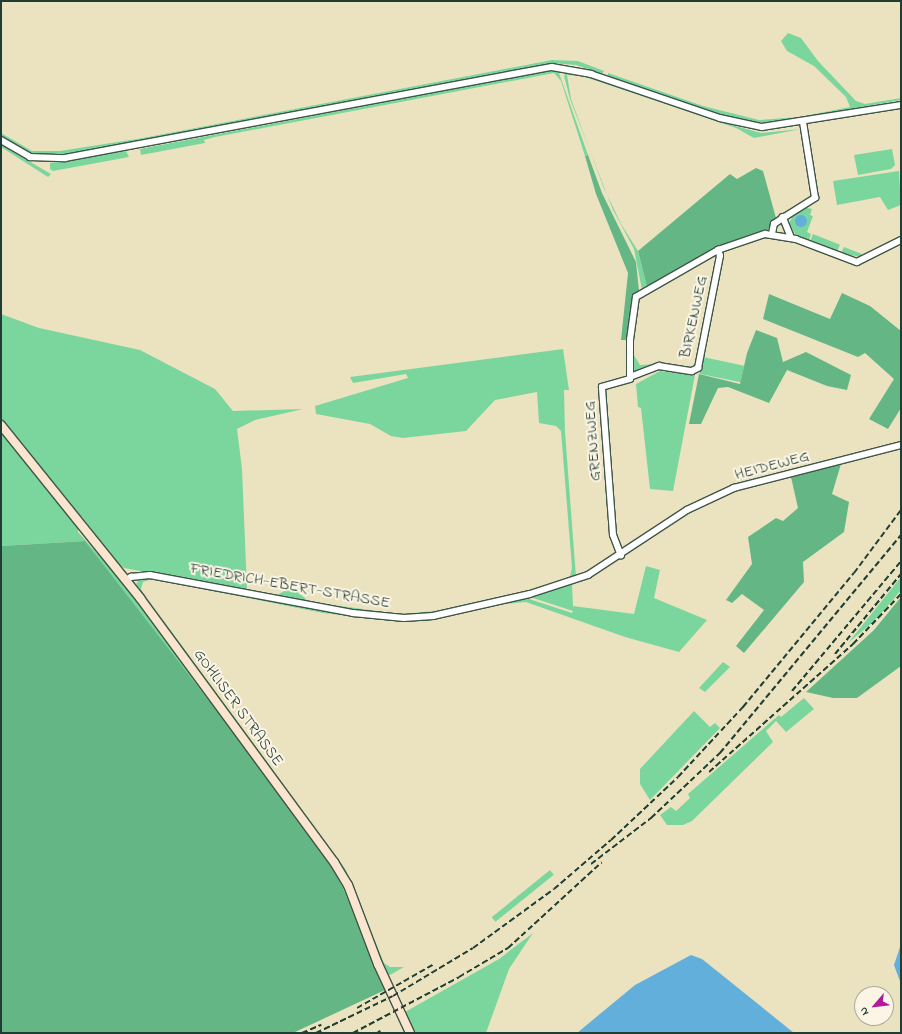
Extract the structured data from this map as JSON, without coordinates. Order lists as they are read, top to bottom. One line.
{"streets":{"main road":["GOHLISER STRASSE"],"street":["BIRKENWEG","GRENZWEG","HEIDEWEG","FRIEDRICH-EBERT-STRASSE"]},"crossings":[["BIRKENWEG","GRENZWEG"],["GRENZWEG","FRIEDRICH-EBERT-STRASSE"],["HEIDEWEG","FRIEDRICH-EBERT-STRASSE"],["FRIEDRICH-EBERT-STRASSE","GOHLISER STRASSE"]],"north":"bottom left"}
